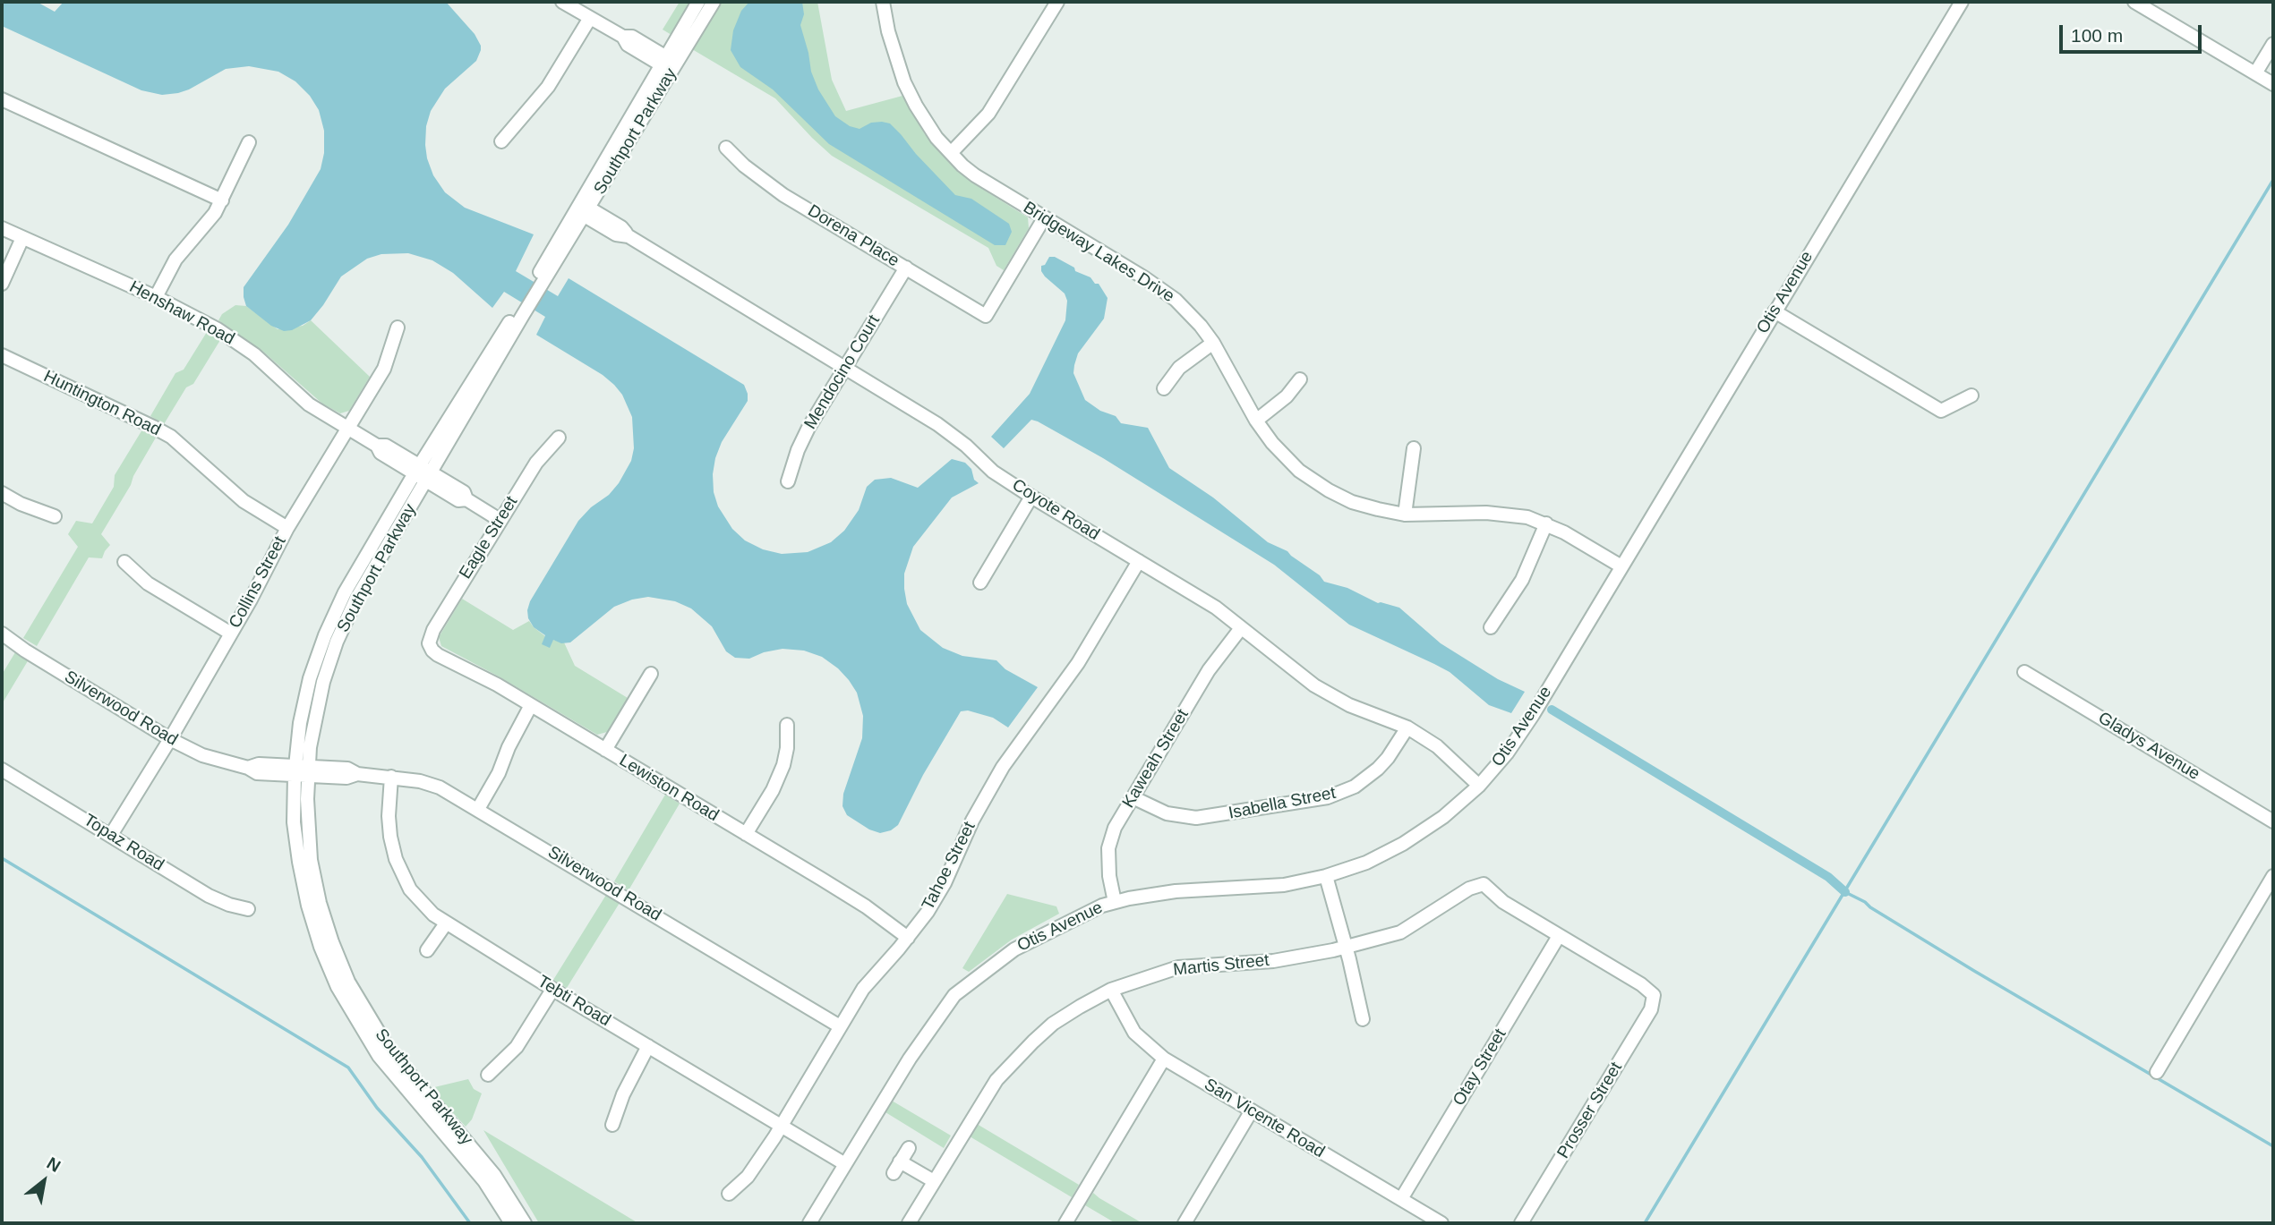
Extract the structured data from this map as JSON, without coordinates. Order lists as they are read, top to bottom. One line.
{"streets":{"street":["Southport Parkway","Dorena Place","Bridgeway Lakes Drive","Otis Avenue","Henshaw Road","Mendocino Court","Huntington Road","Coyote Road","Eagle Street","Collins Street","Silverwood Road","Gladys Avenue","Kaweah Street","Lewiston Road","Isabella Street","Topaz Road","Tahoe Street","Martis Street","Tebti Road","Otay Street","Prosser Street","San Vicente Road"]},"crossings":[["Southport Parkway","Henshaw Road"],["Southport Parkway","Coyote Road"],["Southport Parkway","Silverwood Road"],["Dorena Place","Bridgeway Lakes Drive"],["Dorena Place","Mendocino Court"],["Bridgeway Lakes Drive","Otis Avenue"],["Otis Avenue","Coyote Road"],["Otis Avenue","Kaweah Street"],["Otis Avenue","Tebti Road"],["Henshaw Road","Eagle Street"],["Henshaw Road","Collins Street"],["Mendocino Court","Coyote Road"],["Huntington Road","Collins Street"],["Coyote Road","Kaweah Street"],["Coyote Road","Isabella Street"],["Coyote Road","Tahoe Street"],["Eagle Street","Lewiston Road"],["Collins Street","Silverwood Road"],["Collins Street","Topaz Road"],["Silverwood Road","Tahoe Street"],["Silverwood Road","Tebti Road"],["Kaweah Street","Isabella Street"],["Lewiston Road","Tahoe Street"],["Tahoe Street","Tebti Road"],["Martis Street","Otay Street"],["Martis Street","Prosser Street"],["Martis Street","San Vicente Road"],["Otay Street","Prosser Street"],["Otay Street","San Vicente Road"]],"scale_bar":"100 m","north":"top right"}
